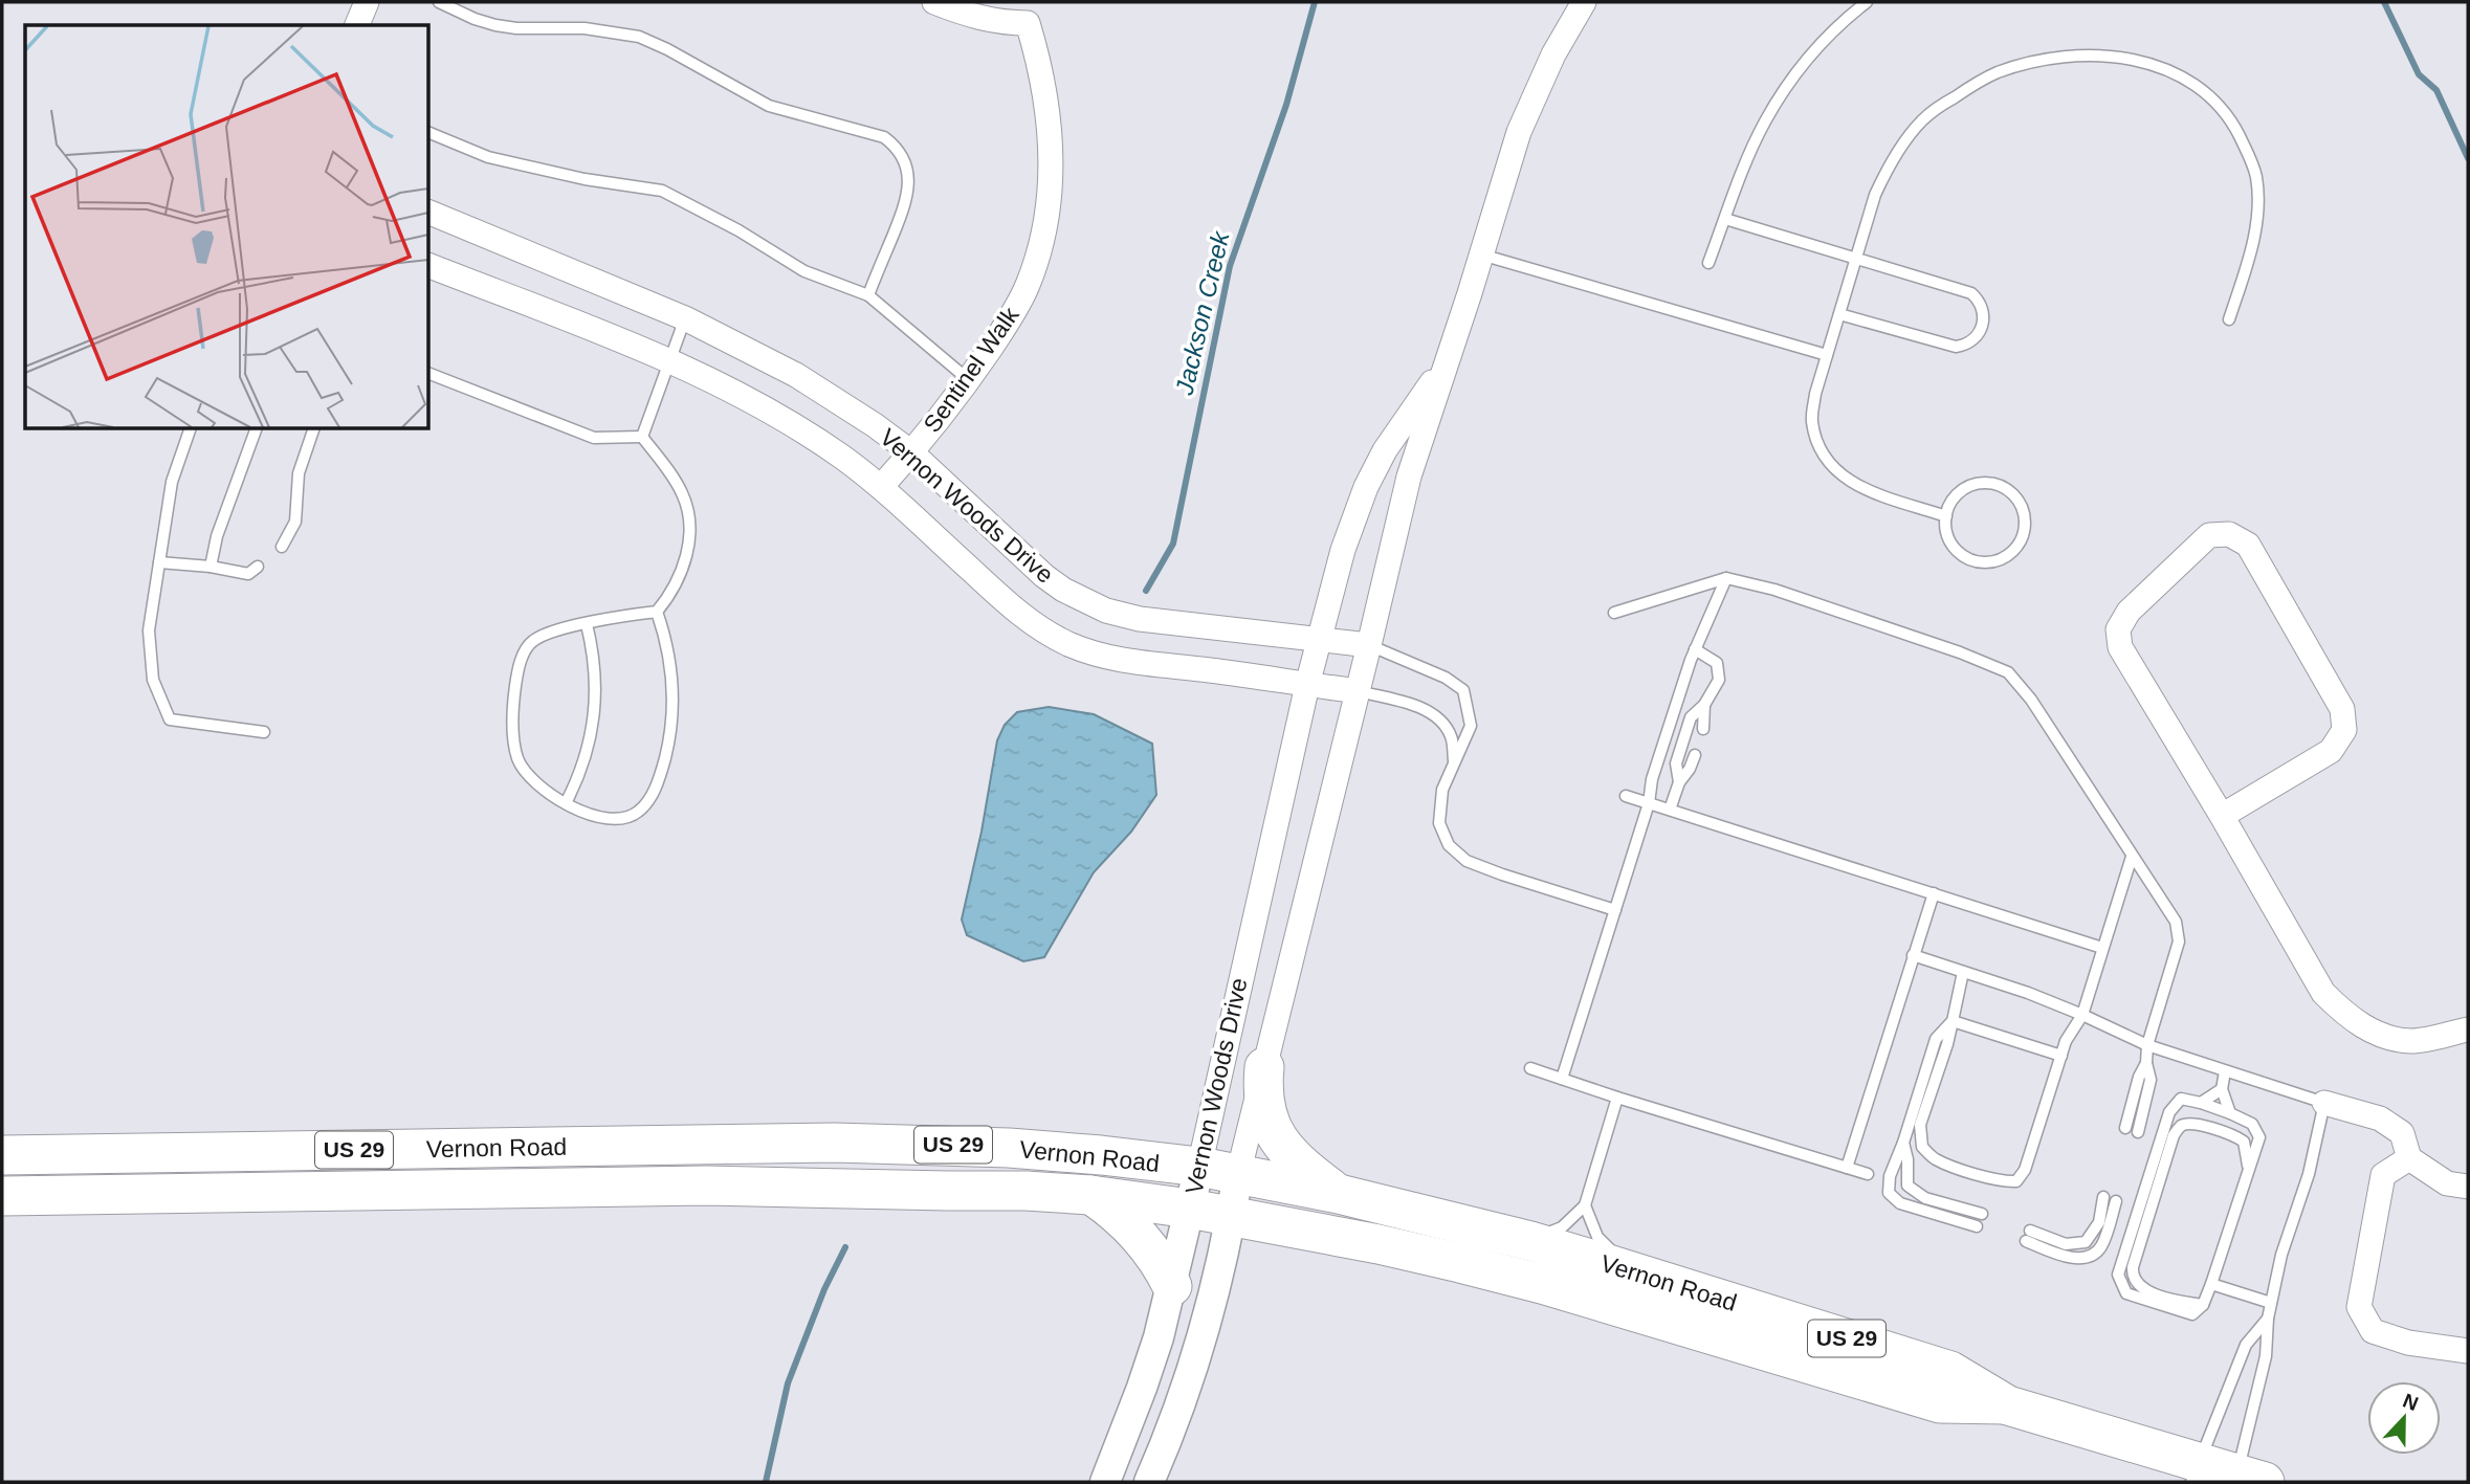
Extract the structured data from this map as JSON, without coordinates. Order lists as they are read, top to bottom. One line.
{"streets":{"main road":["US 29","Vernon Road"],"street":["Sentinel Walk","Vernon Woods Drive"]},"crossings":[["Sentinel Walk","Vernon Woods Drive"],["Vernon Woods Drive","Vernon Road"]],"water":["Jackson Creek"],"north":"top"}
